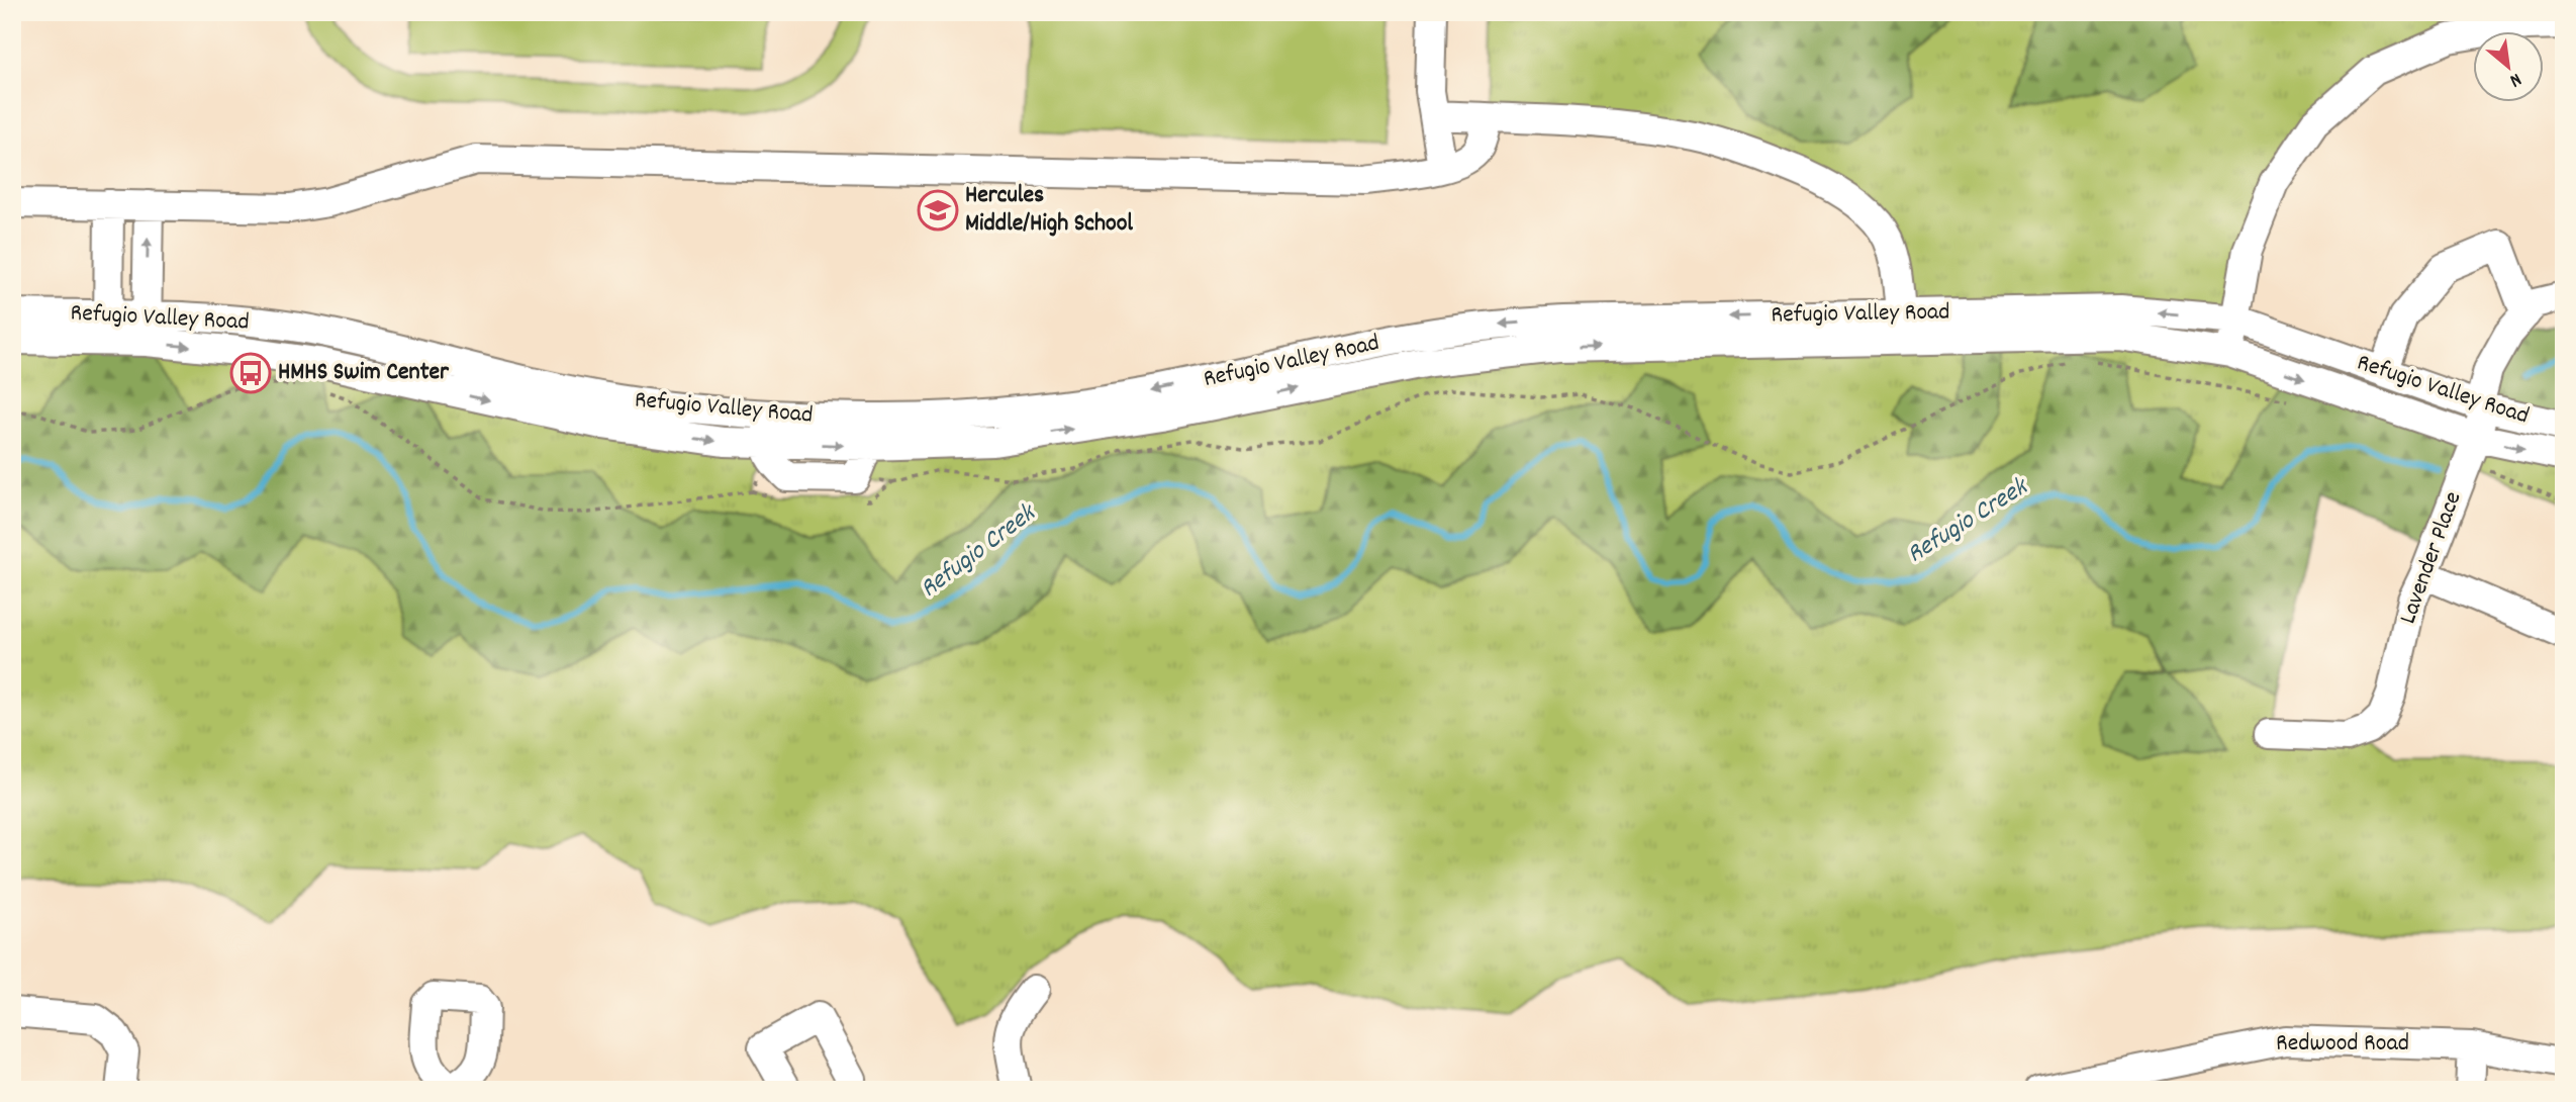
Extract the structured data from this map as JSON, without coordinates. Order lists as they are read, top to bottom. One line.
{"streets":{"street":["Refugio Valley Road","Lavender Place","Redwood Road"]},"crossings":[["Refugio Valley Road","Lavender Place"]],"water":["Refugio Creek"],"places":{"school or university":["Hercules Middle/High School"],"bus stop":["HMHS Swim Center"]},"north":"bottom right"}
